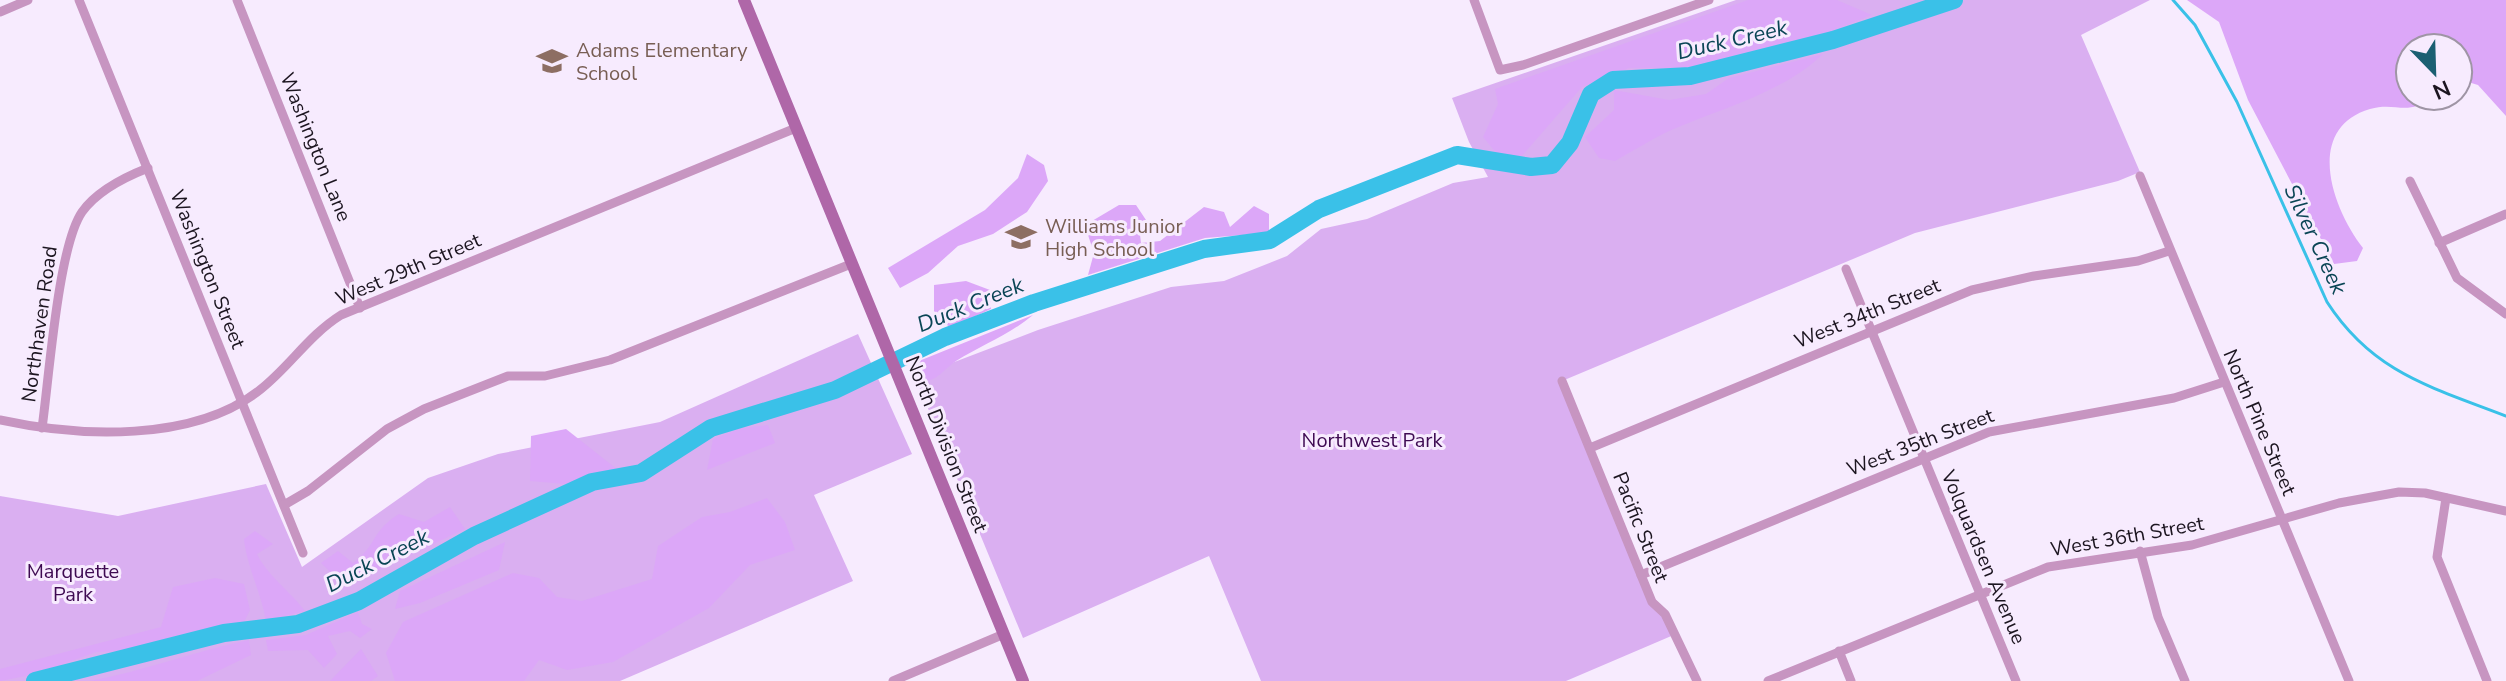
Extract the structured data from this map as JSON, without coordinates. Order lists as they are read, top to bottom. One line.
{"streets":{"main road":["North Division Street"],"street":["Washington Lane","Washington Street","West 29th Street","West 34th Street","Northhaven Road","North Pine Street","West 35th Street","Pacific Street","West 36th Street","Volquardsen Avenue"]},"crossings":[["Washington Lane","West 29th Street"],["Washington Street","West 29th Street"],["Washington Street","Northhaven Road"],["West 29th Street","Northhaven Road"],["West 29th Street","North Division Street"],["West 34th Street","North Pine Street"],["West 34th Street","Pacific Street"],["West 34th Street","Volquardsen Avenue"],["North Pine Street","West 35th Street"],["North Pine Street","West 36th Street"],["West 35th Street","Pacific Street"],["West 35th Street","Volquardsen Avenue"],["West 36th Street","Volquardsen Avenue"]],"water":["Duck Creek","Silver Creek"],"parks":["Northwest Park","Marquette Park"],"places":{"school or university":["Adams Elementary School","Williams Junior High School"]},"north":"bottom right"}
